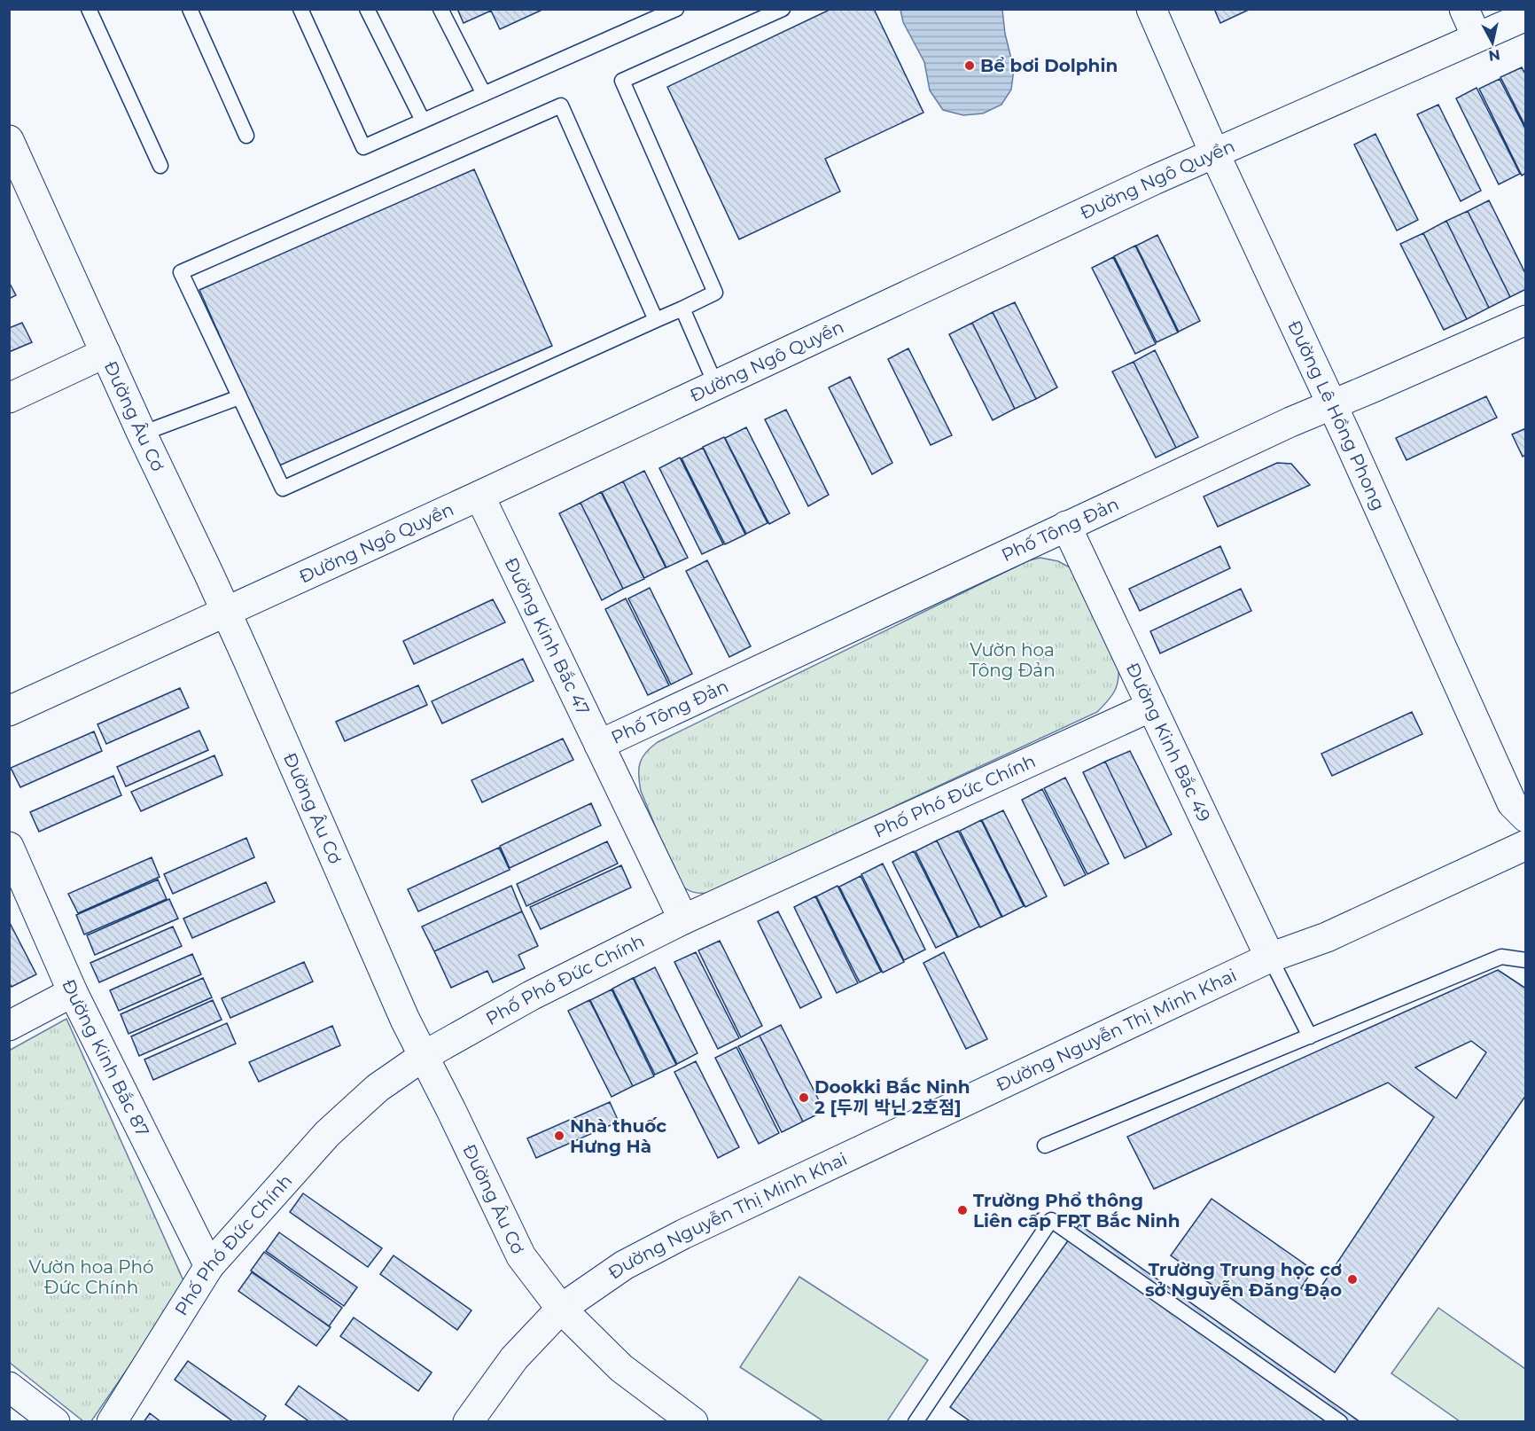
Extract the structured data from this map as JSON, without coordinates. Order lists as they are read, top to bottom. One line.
{"streets":{"street":["Đường Ngô Quyền","Đường Lê Hồng Phong","Đường Âu Cơ","Phố Tông Đản","Đường Kinh Bắc 47","Đường Kinh Bắc 49","Phố Phó Đức Chính","Đường Nguyễn Thị Minh Khai","Đường Kinh Bắc 87"]},"crossings":[["Đường Ngô Quyền","Đường Lê Hồng Phong"],["Đường Ngô Quyền","Đường Âu Cơ"],["Đường Ngô Quyền","Đường Kinh Bắc 47"],["Đường Lê Hồng Phong","Phố Tông Đản"],["Đường Âu Cơ","Phố Phó Đức Chính"],["Đường Âu Cơ","Đường Nguyễn Thị Minh Khai"],["Phố Tông Đản","Đường Kinh Bắc 47"],["Phố Tông Đản","Đường Kinh Bắc 49"],["Đường Kinh Bắc 47","Phố Phó Đức Chính"],["Đường Kinh Bắc 49","Phố Phó Đức Chính"],["Đường Kinh Bắc 49","Đường Nguyễn Thị Minh Khai"],["Phố Phó Đức Chính","Đường Kinh Bắc 87"]],"parks":["Vườn hoa Tông Đản","Vườn hoa Phó Đức Chính"],"places":["Bể bơi Dolphin","Dookki Bắc Ninh 2 [두끼 박닌 2호점]","Nhà thuốc Hưng Hà","Trường Phổ thông Liên cấp FPT Bắc Ninh","Trường Trung học cơ sở Nguyễn Đăng Đạo"],"north":"bottom"}
